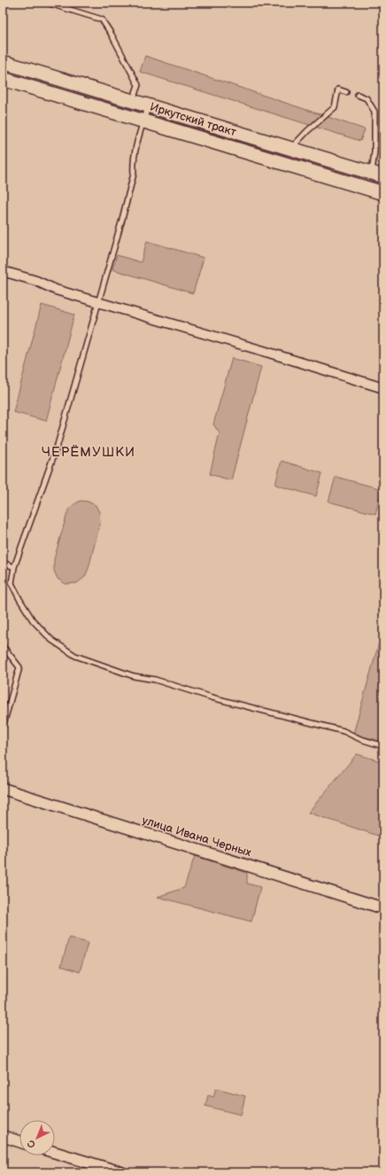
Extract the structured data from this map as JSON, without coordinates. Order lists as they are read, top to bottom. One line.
{"streets":{"main road":["Иркутский тракт"],"street":["улица Ивана Черных"]},"districts":["ЧЕРЁМУШКИ"],"north":"bottom left"}
